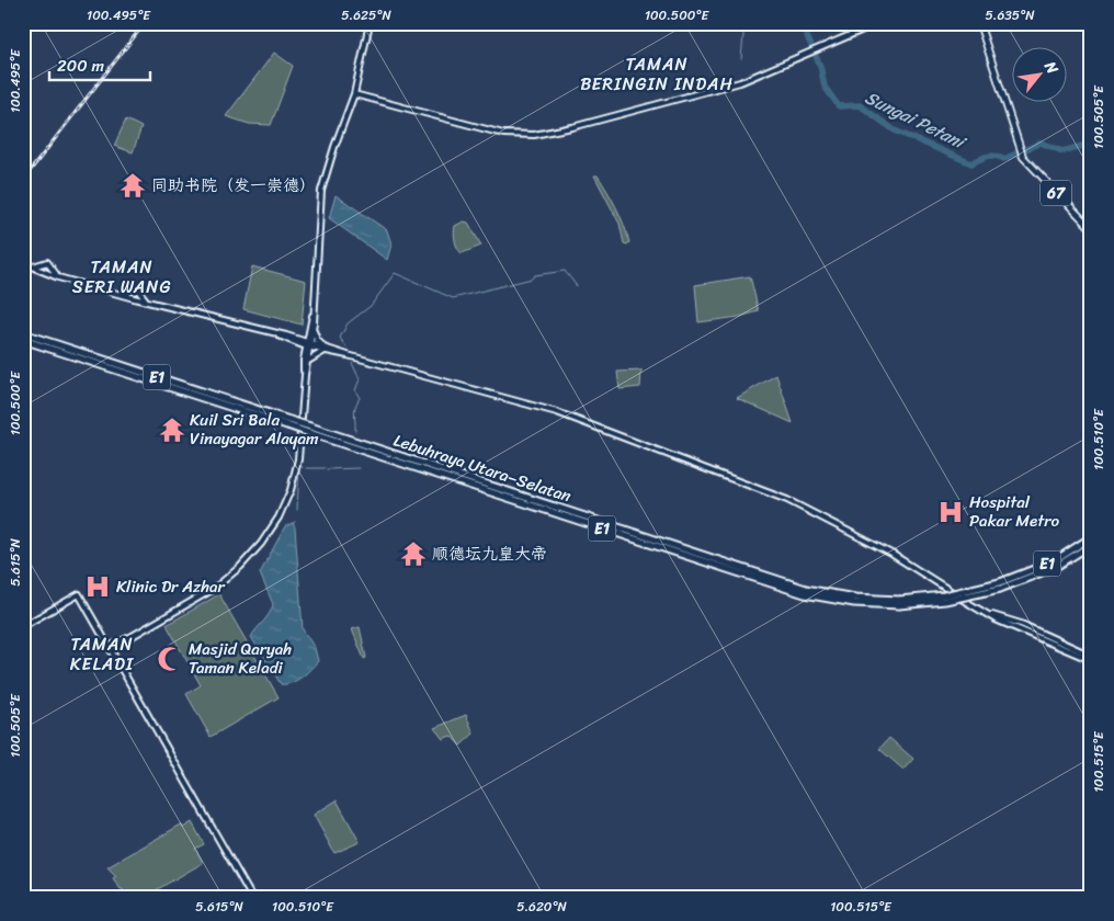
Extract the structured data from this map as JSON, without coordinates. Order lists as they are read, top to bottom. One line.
{"streets":{"highway":["E1","Lebuhraya Utara–Selatan"],"main road":["67"]},"districts":["TAMAN BERINGIN INDAH","TAMAN SERI WANG","TAMAN KELADI"],"water":["Sungai Petani"],"places":{"temple":["同助书院（发一崇德）","Kuil Sri Bala Vinayagar Alayam","顺德坛九皇大帝"],"hospital":["Hospital Pakar Metro","Klinic Dr Azhar"],"mosque":["Masjid Qaryah Taman Keladi"]},"scale_bar":"200 m","north":"top right","coordinates":["100.495°E","5.625°N","100.500°E","5.635°N","100.505°E","100.510°E","5.615°N","100.515°E","5.620°N"]}
